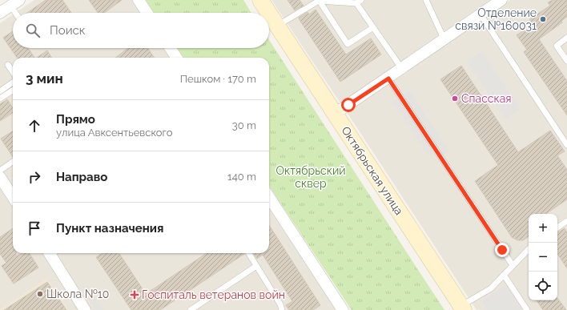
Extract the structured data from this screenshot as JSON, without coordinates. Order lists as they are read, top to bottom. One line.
{"streets":{"main road":["Октябрьская улица"]},"parks":["Октябрьский сквер"],"places":{"other":["Отделение связи №160031","Спасская","Школа №10"],"health":["Госпиталь ветеранов войн"]},"page":{"search":"Поиск","heading":["3 мин","Пешком · 170 m"],"list":[["Прямо","улица Авксентьевского","30 m"],["Направо","140 m"],"Пункт назначения"],"map_buttons":["+","−"]}}
